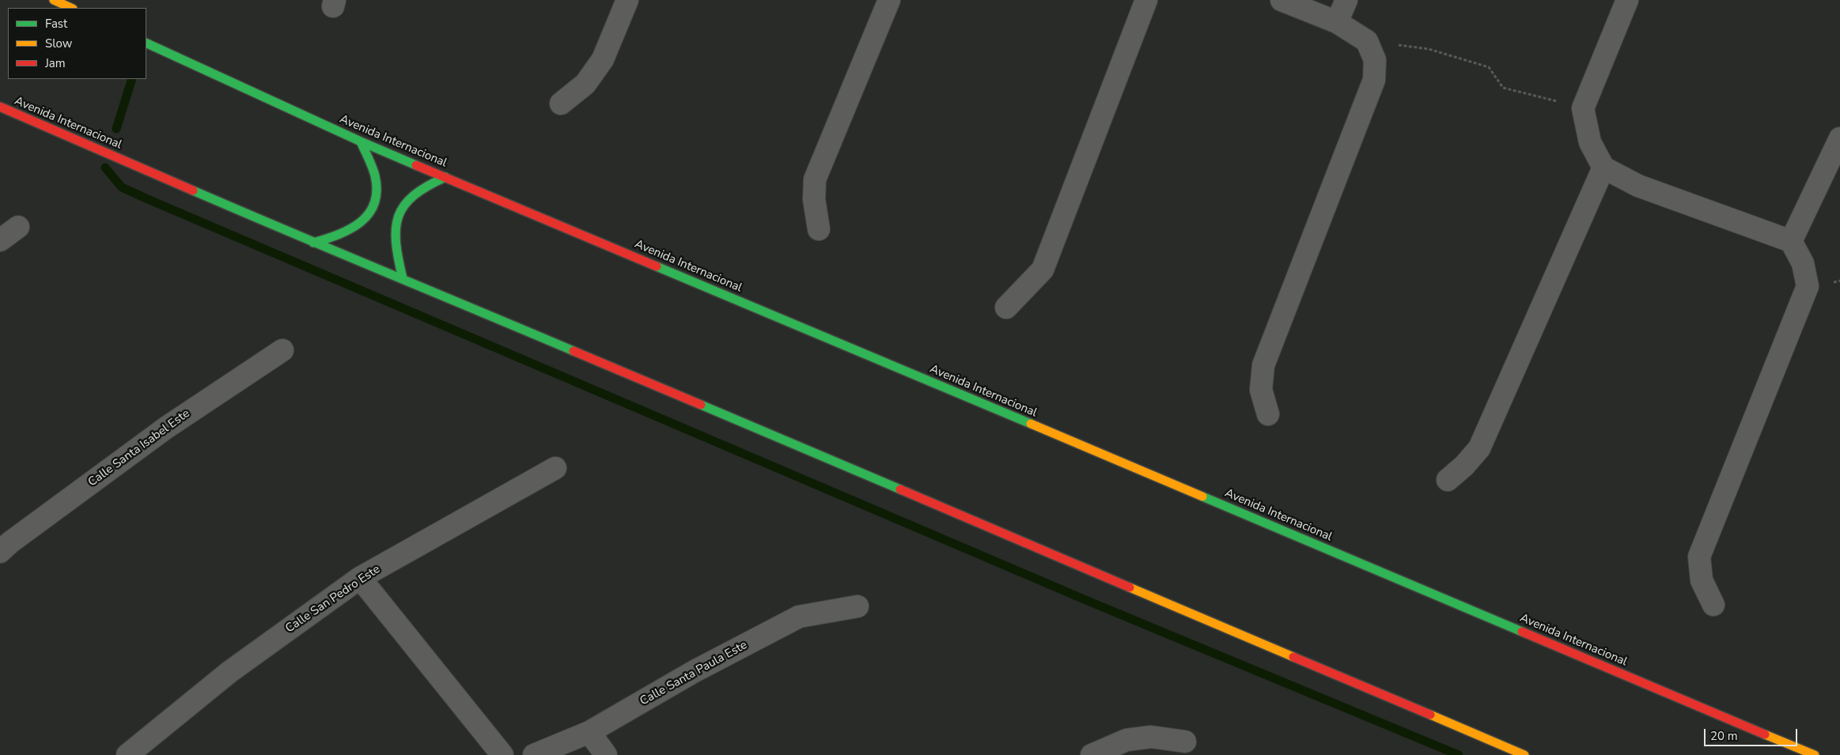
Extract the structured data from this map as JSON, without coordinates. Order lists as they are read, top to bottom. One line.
{"streets":{"main road":["Avenida Internacional"],"street":["Calle Santa Isabel Este","Calle San Pedro Este","Calle Santa Paula Este"]},"legend":["Fast","Slow","Jam"],"scale_bar":"20 m"}
